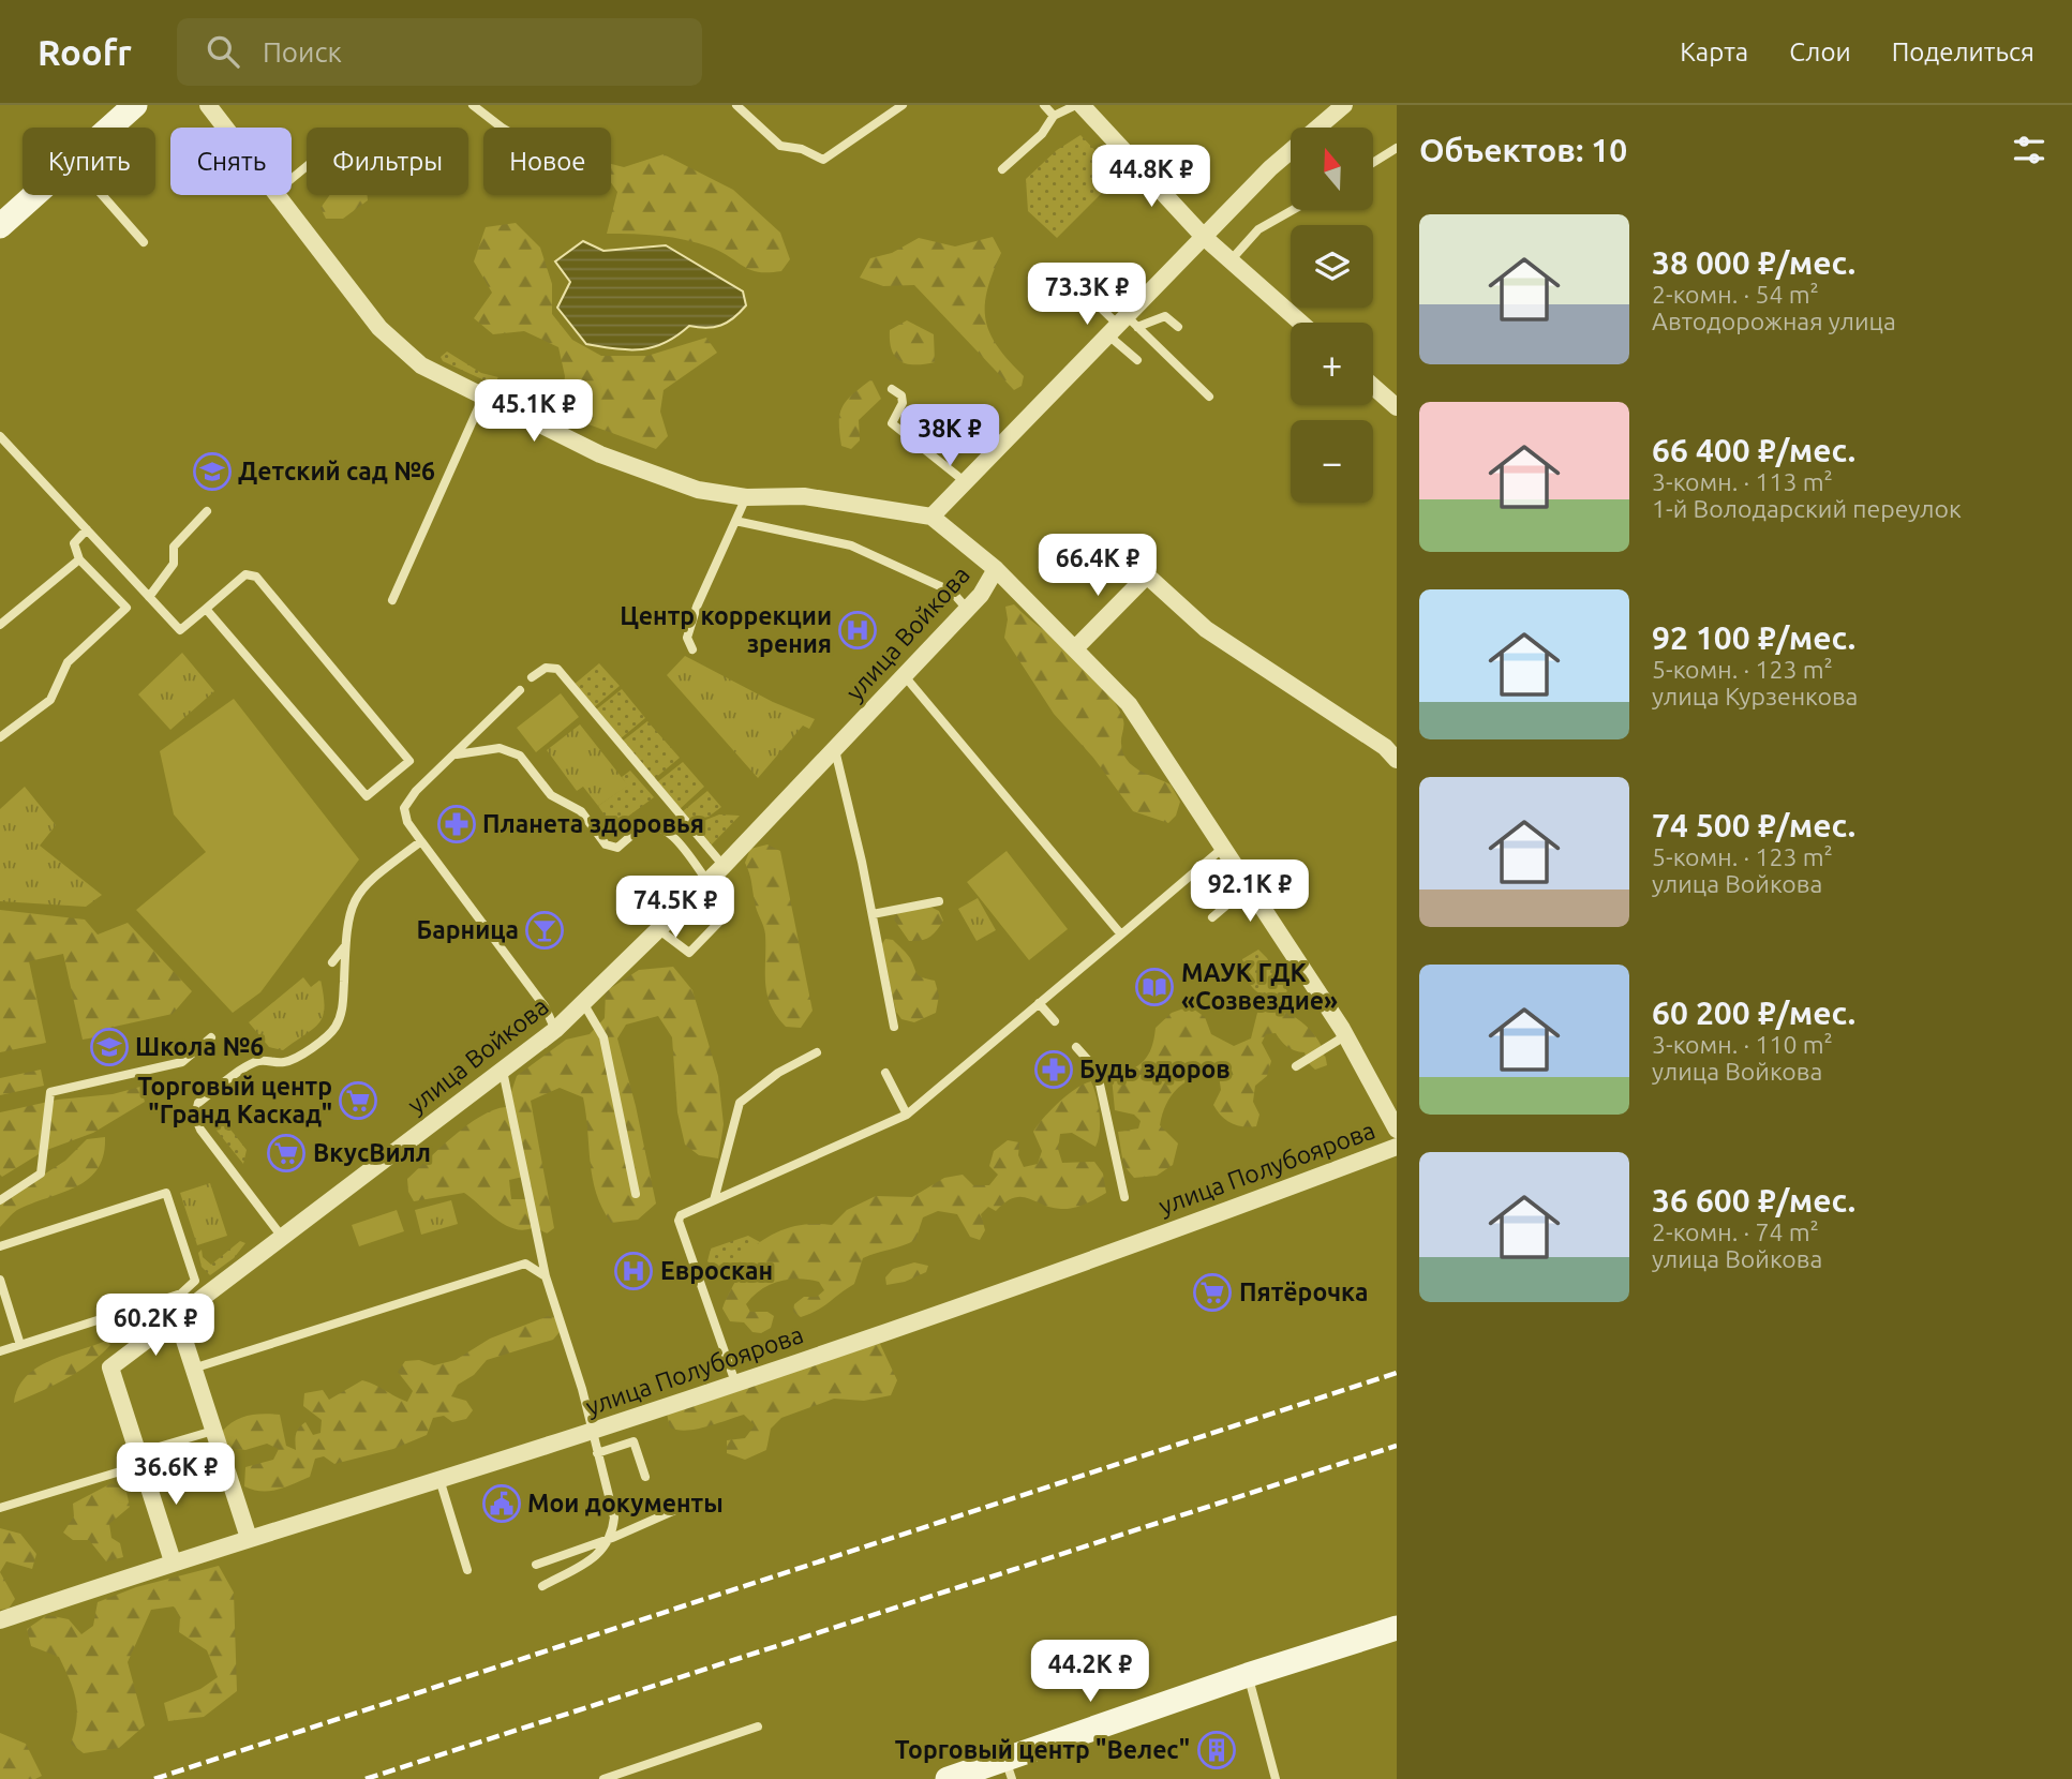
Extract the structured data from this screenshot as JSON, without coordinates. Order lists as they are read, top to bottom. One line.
{"streets":{"street":["улица Войкова","улица Полубоярова"]},"crossings":[["улица Войкова","улица Полубоярова"]],"places":{"school or university":["Детский сад №6","Школа №6"],"hospital":["Центр коррекции зрения","Евроскан"],"pharmacy":["Планета здоровья","Будь здоров"],"bar":["Барница"],"library":["МАУК ГДК «Созвездие»"],"supermarket":["Торговый центр \"Гранд Каскад\"","ВкусВилл","Пятёрочка"],"public building":["Мои документы"],"building":["Торговый центр \"Велес\""]},"north":"top","page":{"header":"Roofr","search":"Поиск","nav":["Карта","Слои","Поделиться"],"heading":"Объектов: 10","map_buttons":["+","−"],"chip":["Купить","Снять","Фильтры","Новое"],"price":["44.8K ₽","73.3K ₽","45.1K ₽","38K ₽","66.4K ₽","92.1K ₽","74.5K ₽","60.2K ₽","36.6K ₽","44.2K ₽"],"list":[{"name":"38 000 ₽/мес.","note":"2-комн. · 54 m² · Автодорожная улица"},{"name":"66 400 ₽/мес.","note":"3-комн. · 113 m² · 1-й Володарский переулок"},{"name":"92 100 ₽/мес.","note":"5-комн. · 123 m² · улица Курзенкова"},{"name":"74 500 ₽/мес.","note":"5-комн. · 123 m² · улица Войкова"},{"name":"60 200 ₽/мес.","note":"3-комн. · 110 m² · улица Войкова"},{"name":"36 600 ₽/мес.","note":"2-комн. · 74 m² · улица Войкова"}]}}
